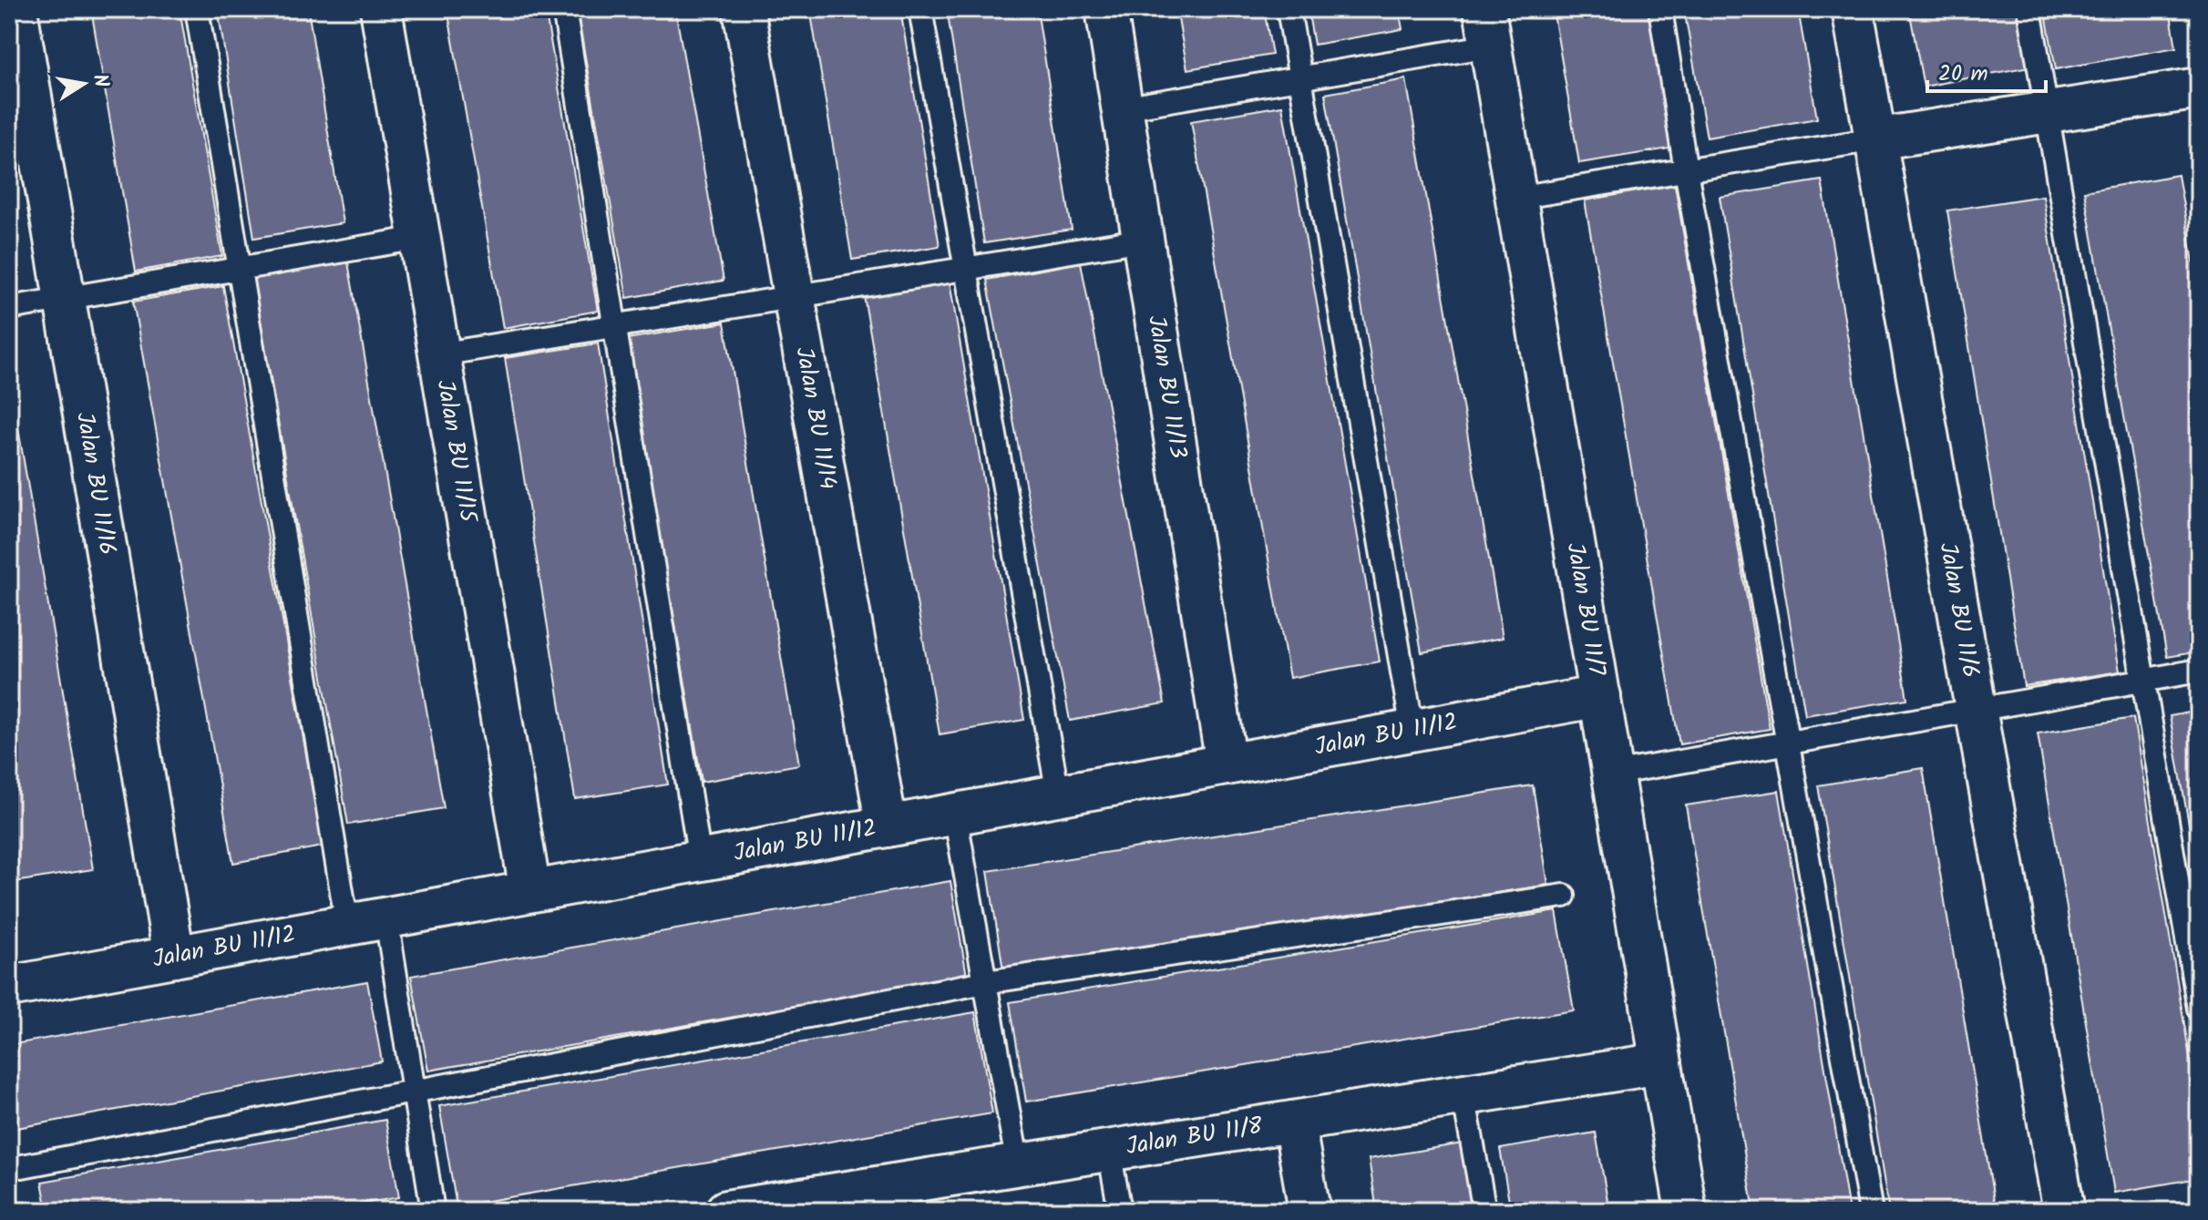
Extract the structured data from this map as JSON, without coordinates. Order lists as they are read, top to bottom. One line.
{"streets":{"street":["Jalan BU 11/13","Jalan BU 11/14","Jalan BU 11/15","Jalan BU 11/16","Jalan BU 11/7","Jalan BU 11/6","Jalan BU 11/12","Jalan BU 11/8"]},"crossings":[["Jalan BU 11/13","Jalan BU 11/12"],["Jalan BU 11/14","Jalan BU 11/12"],["Jalan BU 11/15","Jalan BU 11/12"],["Jalan BU 11/16","Jalan BU 11/12"],["Jalan BU 11/7","Jalan BU 11/12"],["Jalan BU 11/7","Jalan BU 11/8"]],"scale_bar":"20 m","north":"right"}
